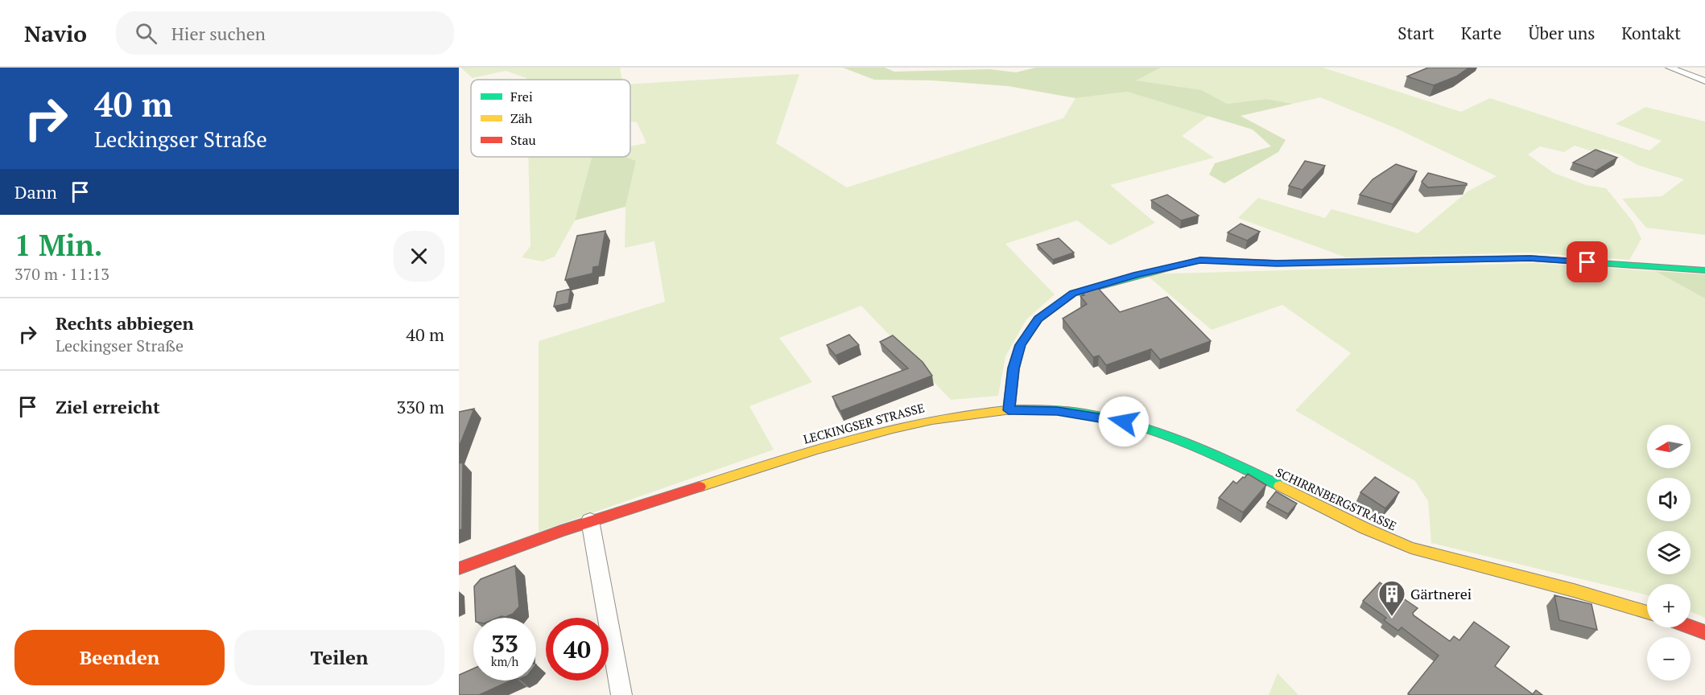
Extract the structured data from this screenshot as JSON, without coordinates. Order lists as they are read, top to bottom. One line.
{"streets":{"street":["LECKINGSER STRASSE","SCHIRRNBERGSTRASSE"]},"crossings":[["LECKINGSER STRASSE","SCHIRRNBERGSTRASSE"]],"places":{"building":["Gärtnerei"]},"legend":["Frei","Zäh","Stau"],"north":"left","page":{"header":"Navio","search":"Hier suchen","nav":["Start","Karte","Über uns","Kontakt"],"turn":["40 m","Leckingser Straße"],"then":"Dann","heading":["1 Min.","370 m · 11:13"],"list":[{"name":"Rechts abbiegen","note":"Leckingser Straße","value":"40 m"},{"name":"Ziel erreicht","value":"330 m"}],"map_buttons":["+","−"],"speed":"33 km/h","limit":"40","buttons":["Beenden","Teilen"]}}
